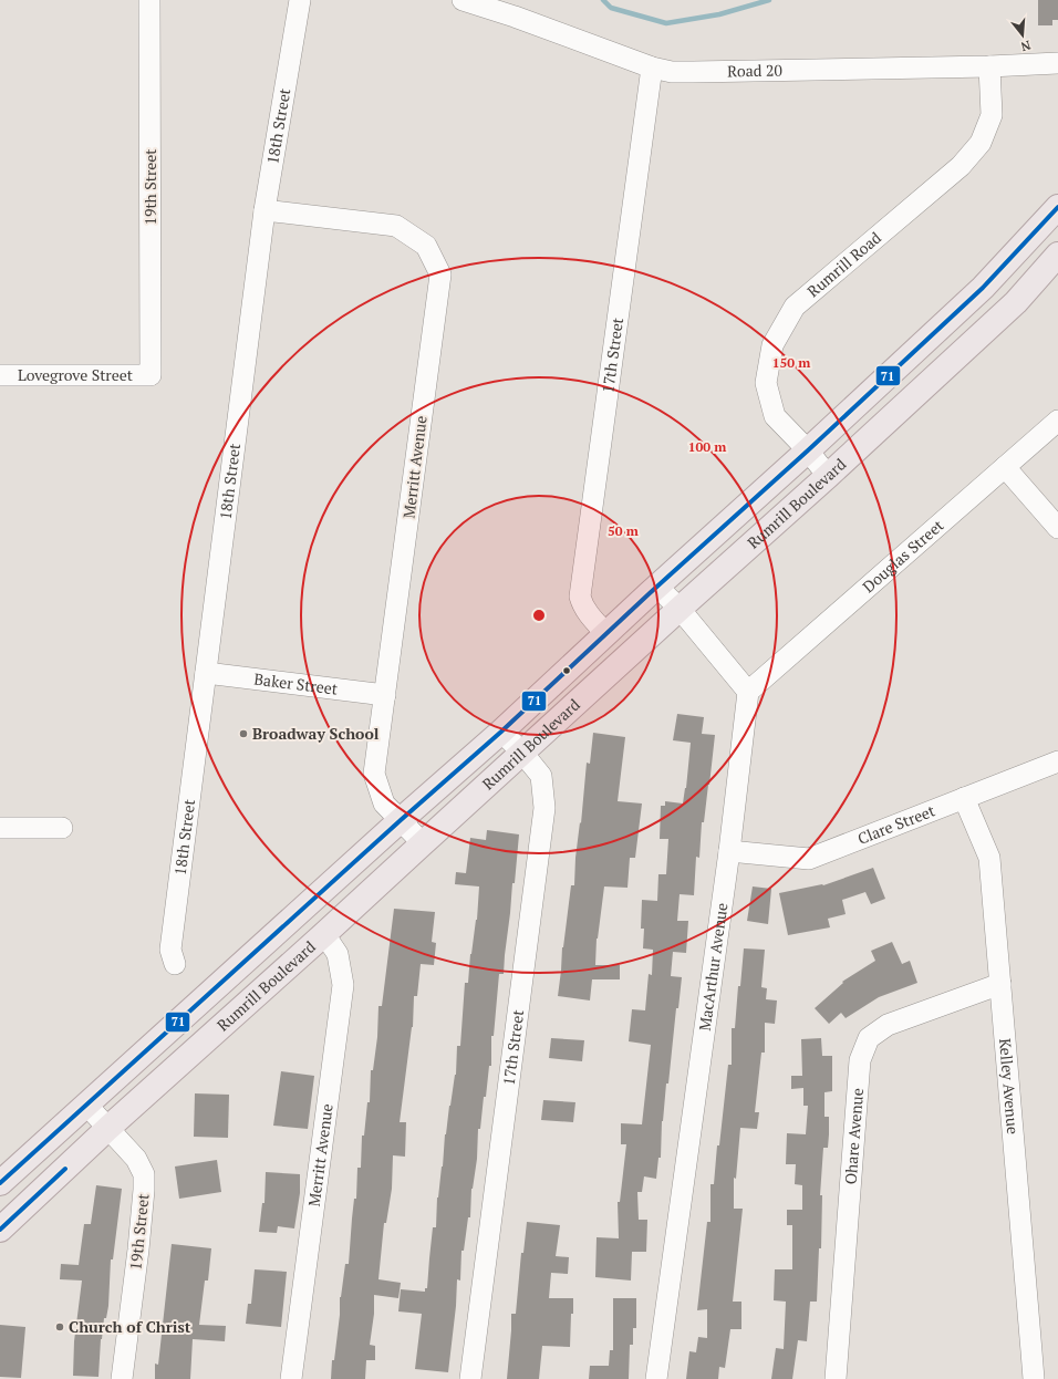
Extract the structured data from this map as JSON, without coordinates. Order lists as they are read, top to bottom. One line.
{"streets":{"main road":["Rumrill Boulevard"],"street":["Road 20","18th Street","19th Street","Rumrill Road","17th Street","Lovegrove Street","Merritt Avenue","Douglas Street","Baker Street","Clare Street","MacArthur Avenue","Kelley Avenue","Ohare Avenue"]},"crossings":[["Road 20","Rumrill Road"],["Road 20","17th Street"],["18th Street","Merritt Avenue"],["18th Street","Baker Street"],["19th Street","Lovegrove Street"],["19th Street","Rumrill Boulevard"],["Rumrill Road","Rumrill Boulevard"],["17th Street","Rumrill Boulevard"],["Merritt Avenue","Rumrill Boulevard"],["Merritt Avenue","Baker Street"],["Douglas Street","MacArthur Avenue"],["Clare Street","MacArthur Avenue"],["Clare Street","Kelley Avenue"],["Kelley Avenue","Ohare Avenue"]],"places":["Broadway School","Church of Christ"],"lines":["transit line 71"],"north":"bottom","rings":["150 m","100 m","50 m"]}
